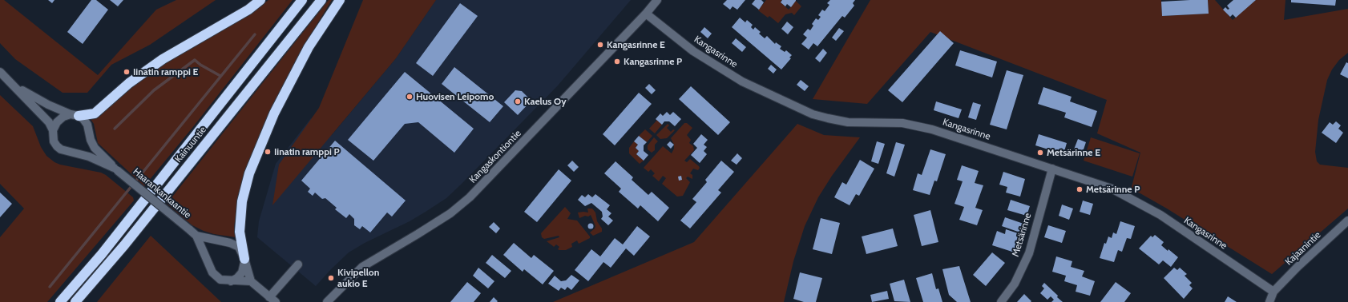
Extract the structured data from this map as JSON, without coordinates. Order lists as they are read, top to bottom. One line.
{"streets":{"highway":["Kainuuntie"],"street":["Kangasrinne","Kangaskontiontie","Haarankankaantie","Metsärinne","Kajaanintie"]},"crossings":[["Kangasrinne","Kangaskontiontie"],["Kangasrinne","Metsärinne"],["Kangasrinne","Kajaanintie"]],"places":["Kangasrinne E","Kangasrinne P","Iinatin ramppi E","Huovisen Leipomo","Kaelus Oy","Iinatin ramppi P","Metsärinne E","Metsärinne P","Kivipellon aukio E"]}
